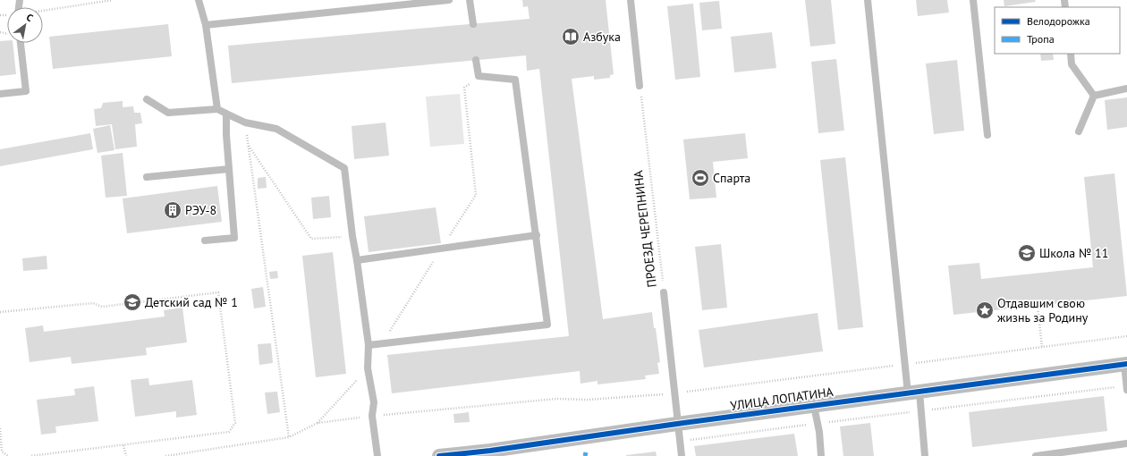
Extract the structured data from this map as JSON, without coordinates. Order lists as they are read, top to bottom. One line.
{"streets":{"street":["УЛИЦА ЛОПАТИНА"],"lane":["ПРОЕЗД ЧЕРЕПНИНА"]},"crossings":[["ПРОЕЗД ЧЕРЕПНИНА","УЛИЦА ЛОПАТИНА"]],"places":{"library":["Азбука"],"sports":["Спарта"],"building":["РЭУ-8"],"school or university":["Школа № 11","Детский сад № 1"],"place":["Отдавшим свою жизнь за Родину"]},"legend":["Велодорожка","Тропа"],"north":"top right"}
